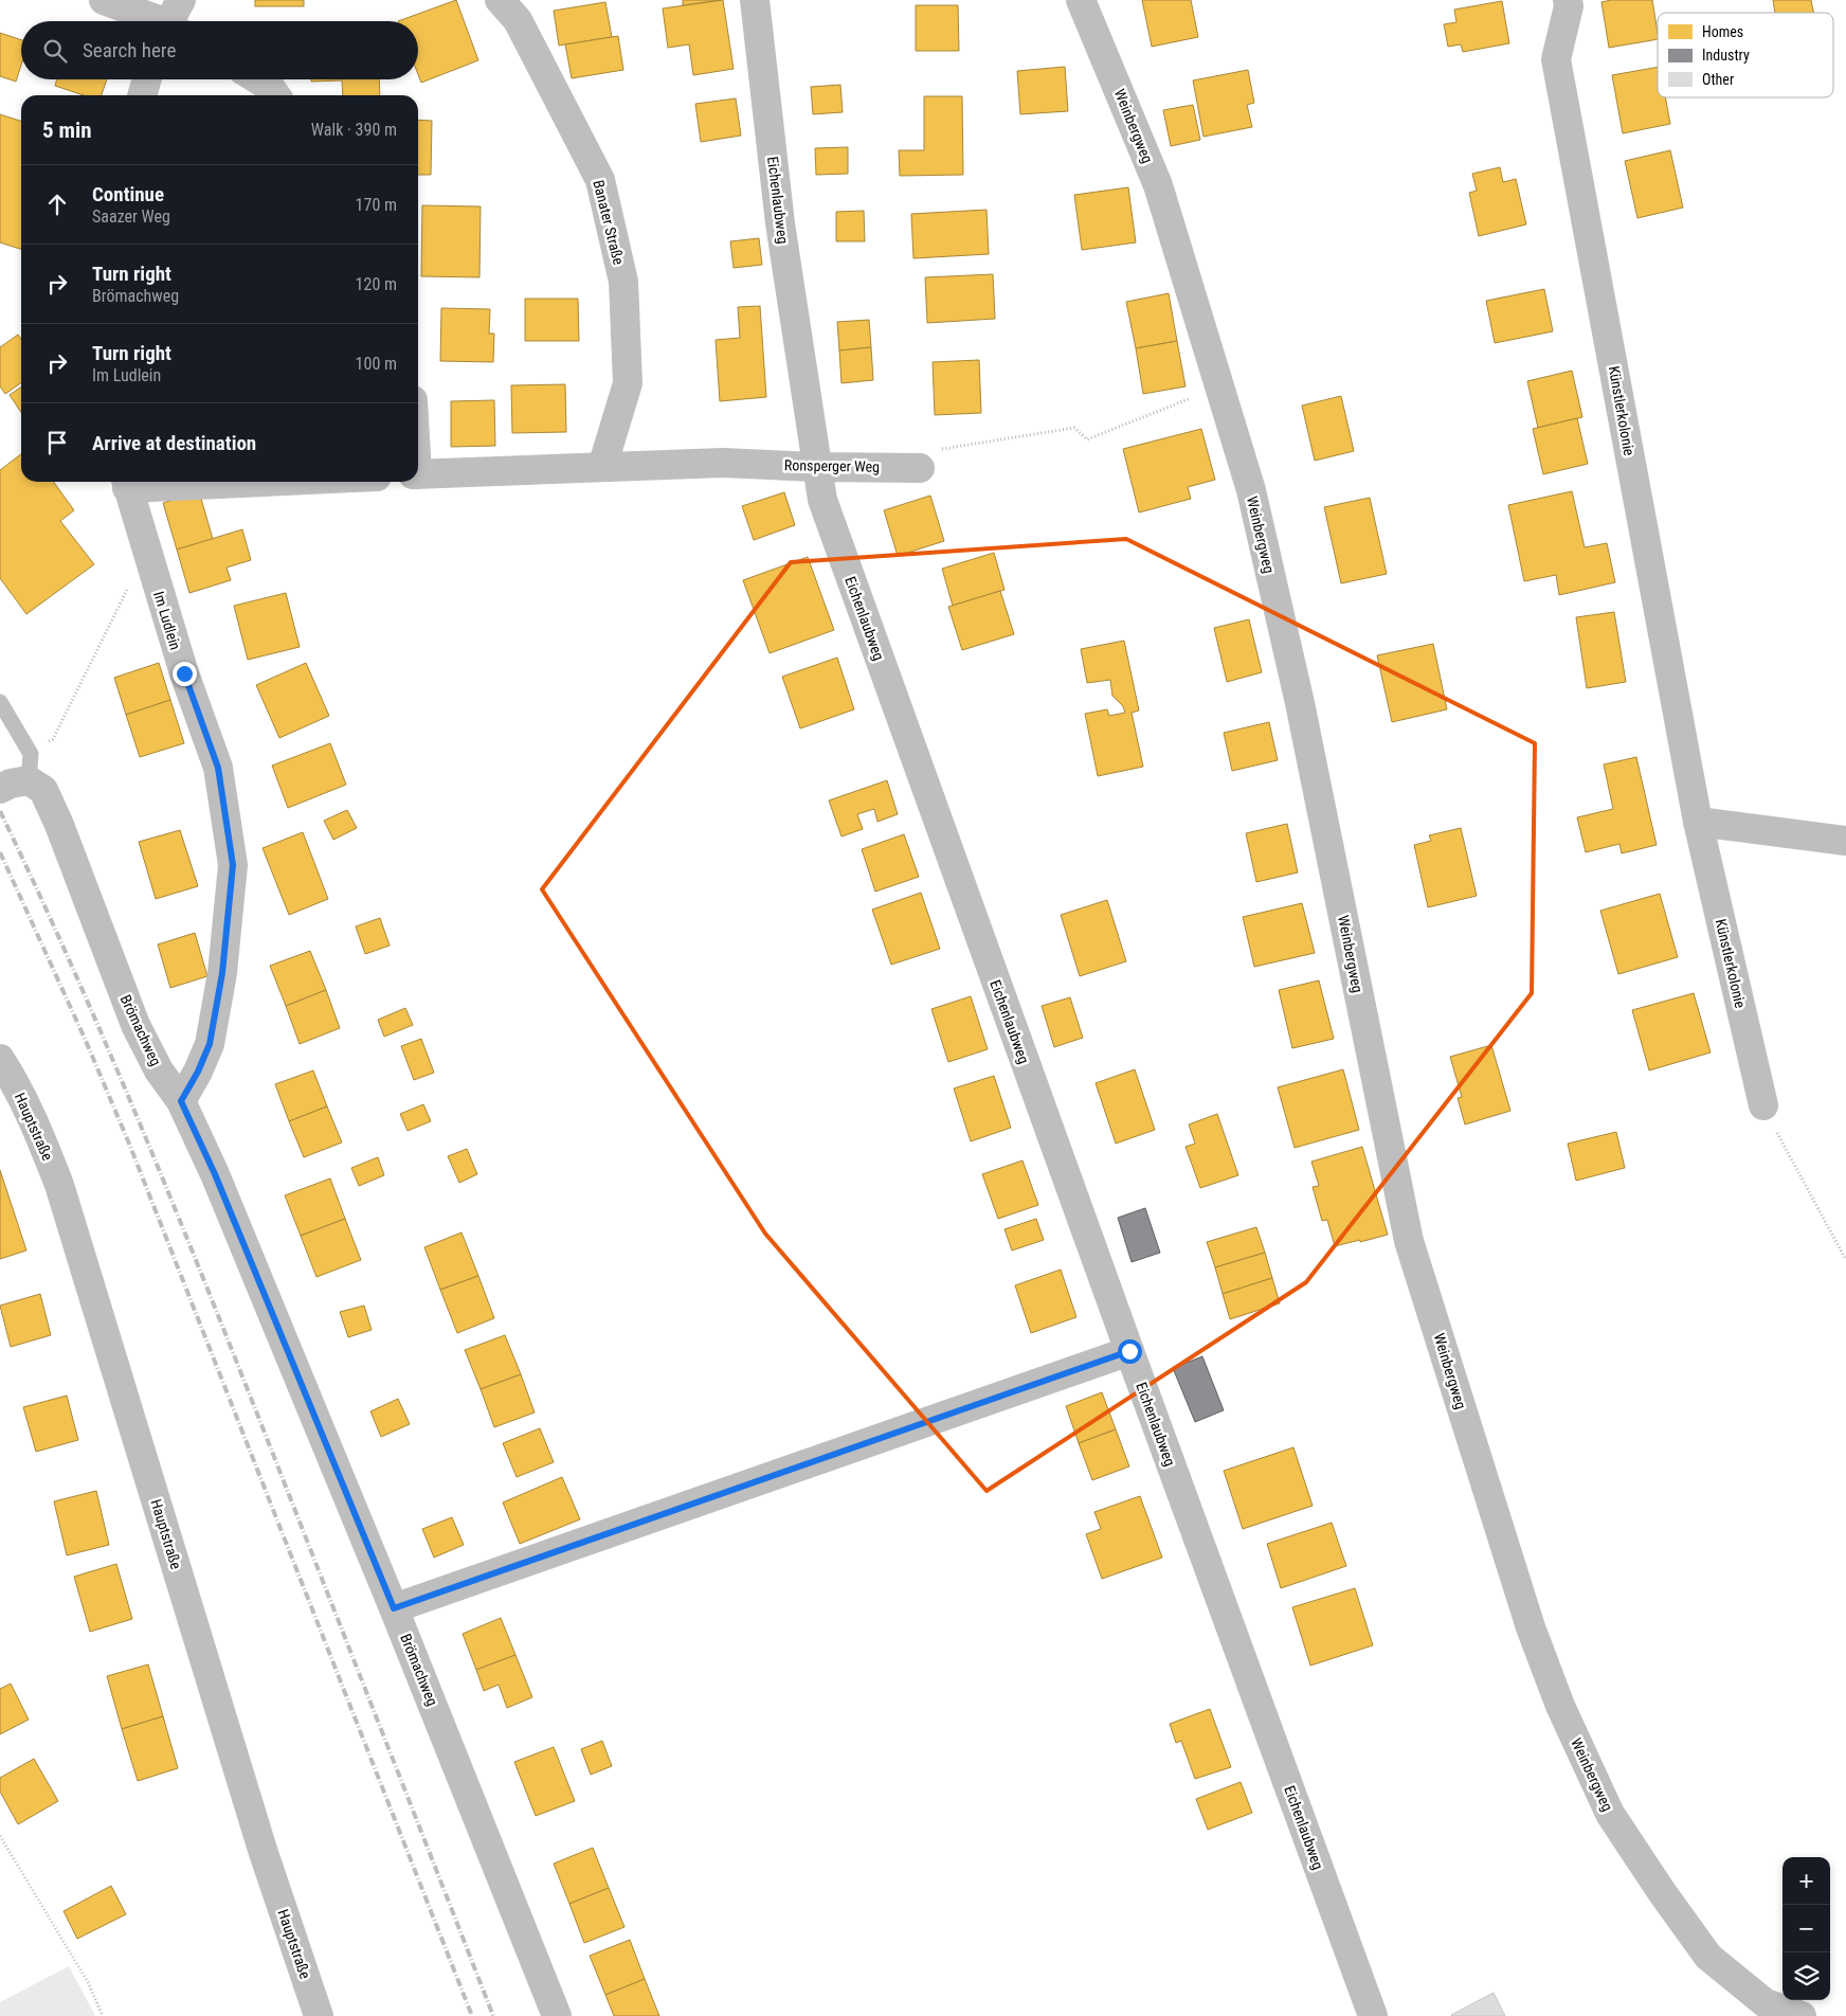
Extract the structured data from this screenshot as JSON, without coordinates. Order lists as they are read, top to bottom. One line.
{"streets":{"street":["Weinbergweg","Eichenlaubweg","Banater Straße","Künstlerkolonie","Ronsperger Weg","Im Ludlein","Brömachweg","Hauptstraße"]},"crossings":[["Eichenlaubweg","Ronsperger Weg"],["Banater Straße","Ronsperger Weg"],["Im Ludlein","Brömachweg"]],"legend":["Homes","Industry","Other"],"page":{"search":"Search here","heading":["5 min","Walk · 390 m"],"list":[["Continue","Saazer Weg","170 m"],["Turn right","Brömachweg","120 m"],["Turn right","Im Ludlein","100 m"],"Arrive at destination"],"map_buttons":["+","−"]}}
